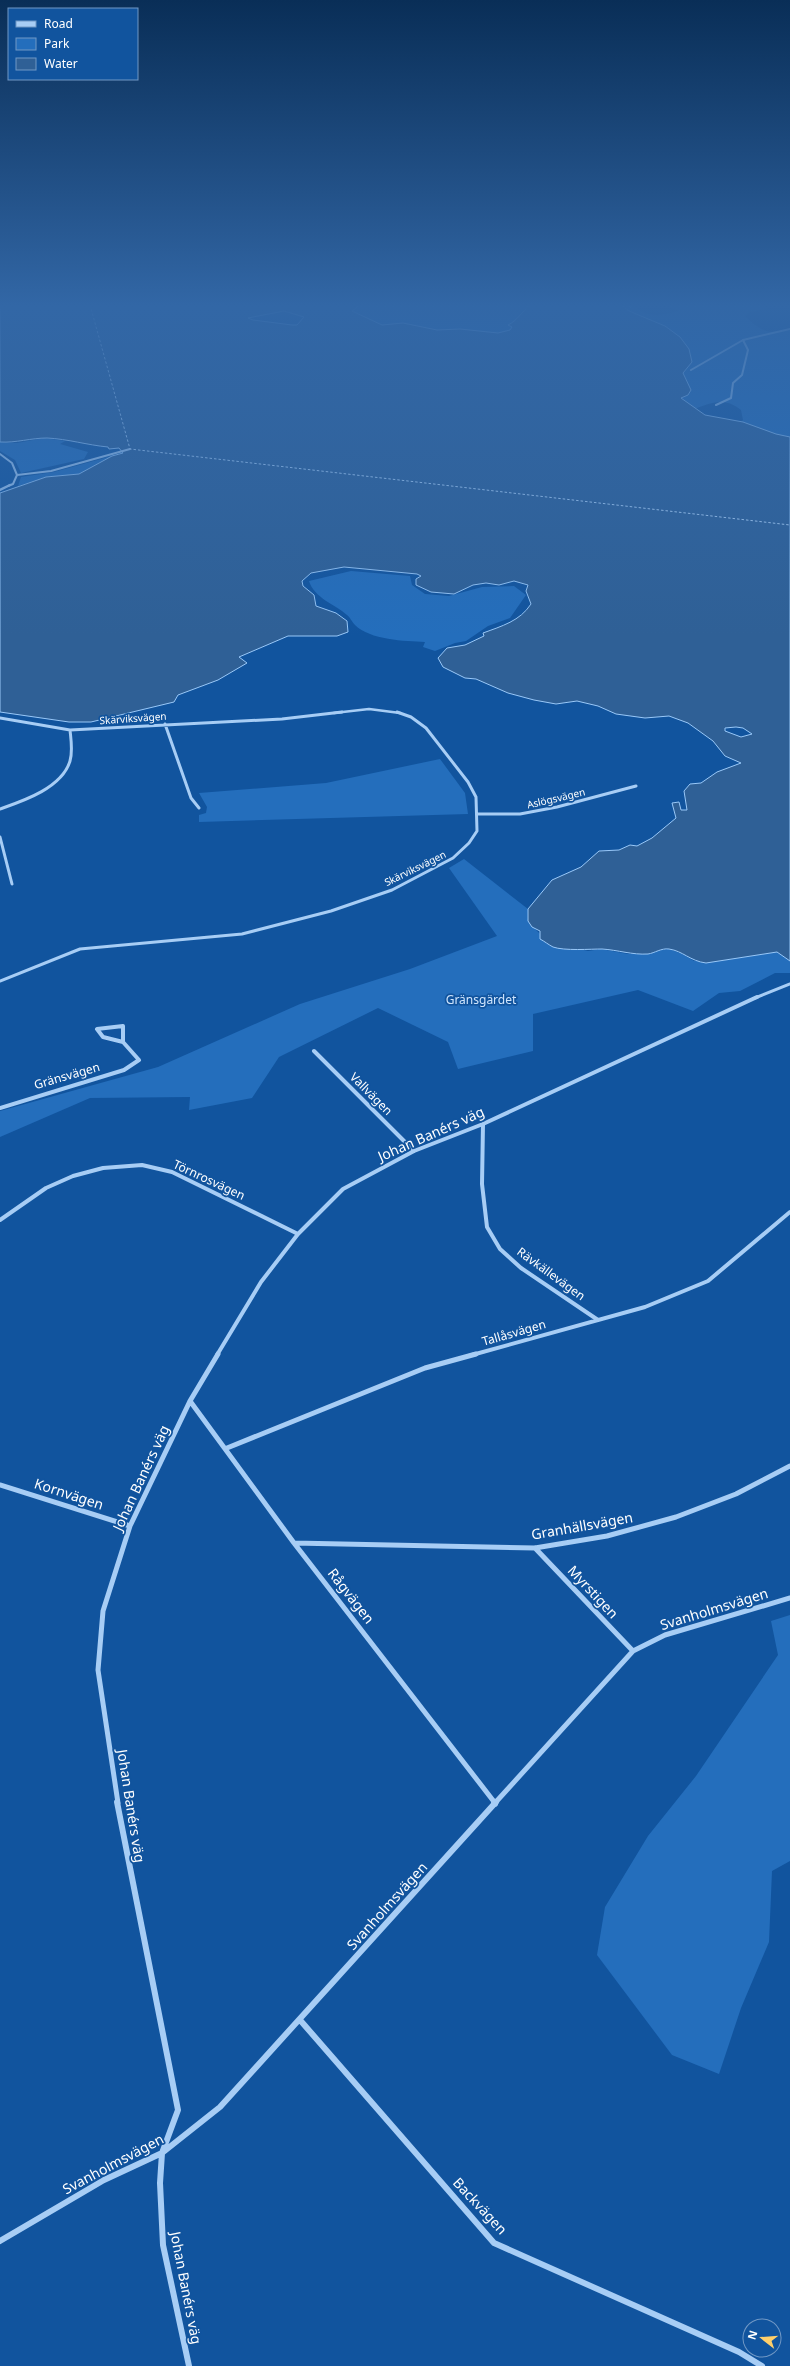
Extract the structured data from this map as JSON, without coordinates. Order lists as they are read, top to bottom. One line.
{"streets":{"street":["Skärviksvägen","Aslögsvägen","Gränsvägen","Vallvägen","Johan Banérs väg","Törnrosvägen","Rävkällevägen","Tallåsvägen","Kornvägen","Granhällsvägen","Myrstigen","Rågvägen","Svanholmsvägen","Backvägen"]},"crossings":[["Skärviksvägen","Aslögsvägen"],["Vallvägen","Johan Banérs väg"],["Johan Banérs väg","Törnrosvägen"],["Johan Banérs väg","Rävkällevägen"],["Johan Banérs väg","Kornvägen"],["Johan Banérs väg","Rågvägen"],["Johan Banérs väg","Svanholmsvägen"],["Rävkällevägen","Tallåsvägen"],["Tallåsvägen","Rågvägen"],["Granhällsvägen","Myrstigen"],["Granhällsvägen","Rågvägen"],["Myrstigen","Svanholmsvägen"],["Rågvägen","Svanholmsvägen"],["Svanholmsvägen","Backvägen"]],"parks":["Gränsgärdet"],"legend":["Road","Park","Water"],"north":"left"}
